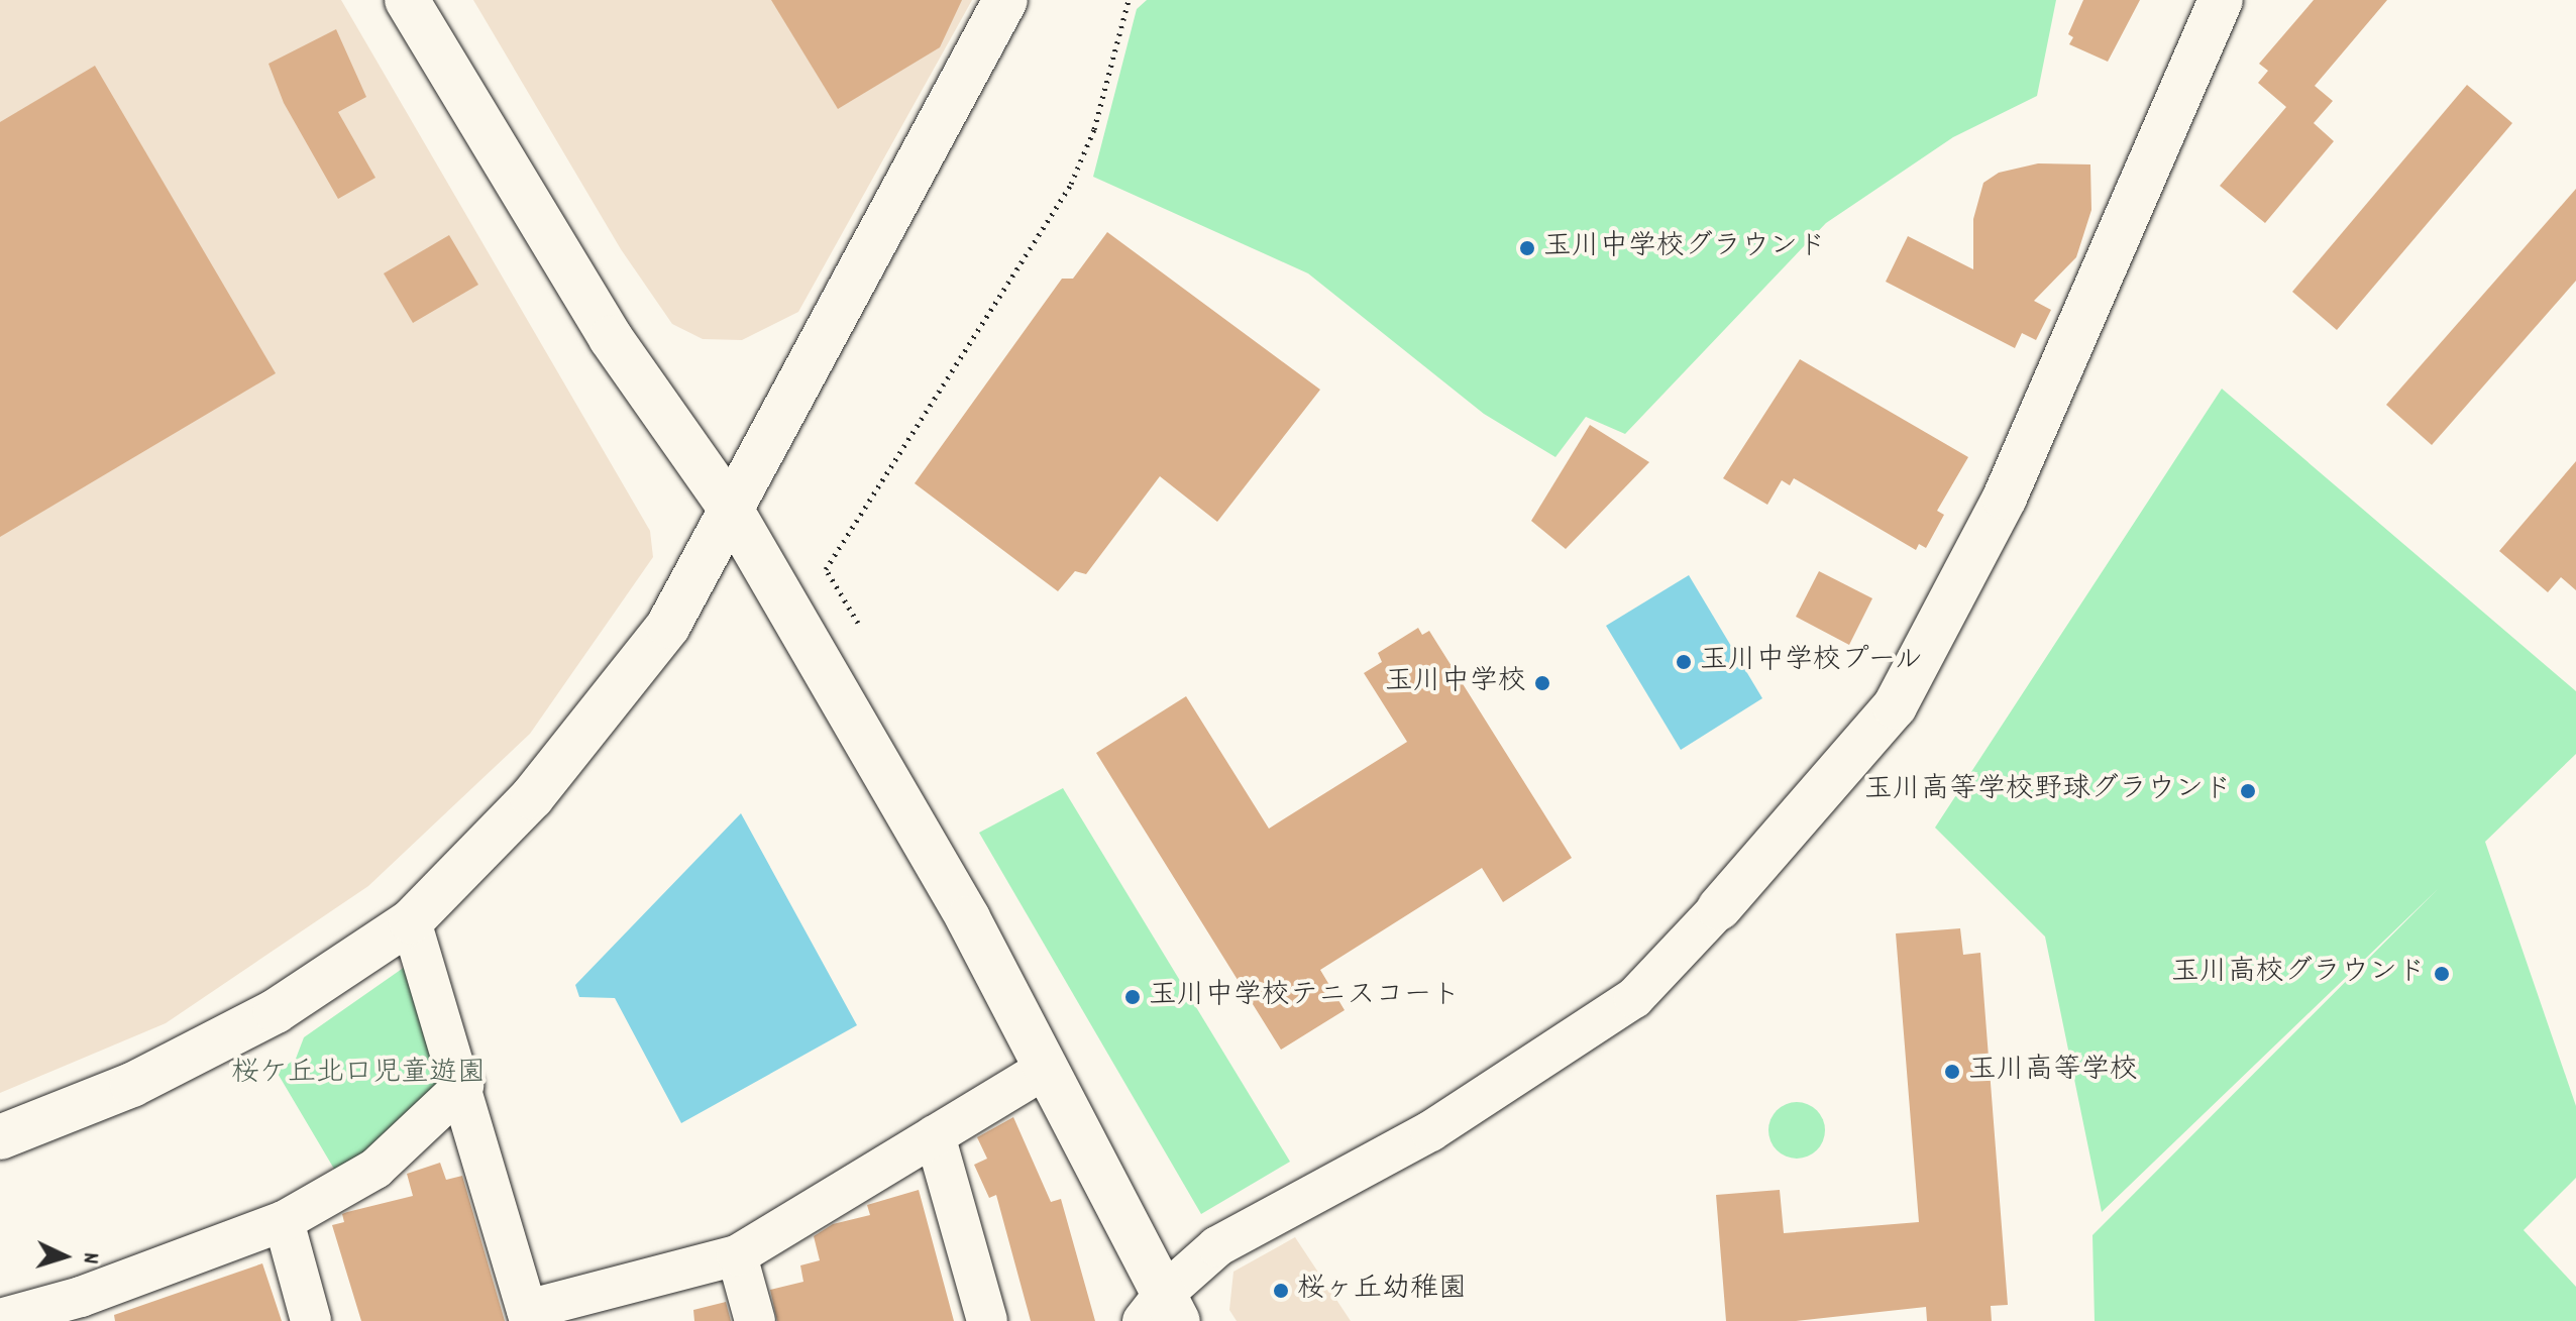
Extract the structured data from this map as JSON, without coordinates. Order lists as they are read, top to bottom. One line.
{"parks":["桜ケ丘北口児童遊園"],"places":["玉川中学校グラウンド","玉川中学校プール","玉川中学校","玉川高等学校野球グラウンド","玉川高校グラウンド","玉川中学校テニスコート","玉川高等学校","桜ヶ丘幼稚園"],"north":"right"}
